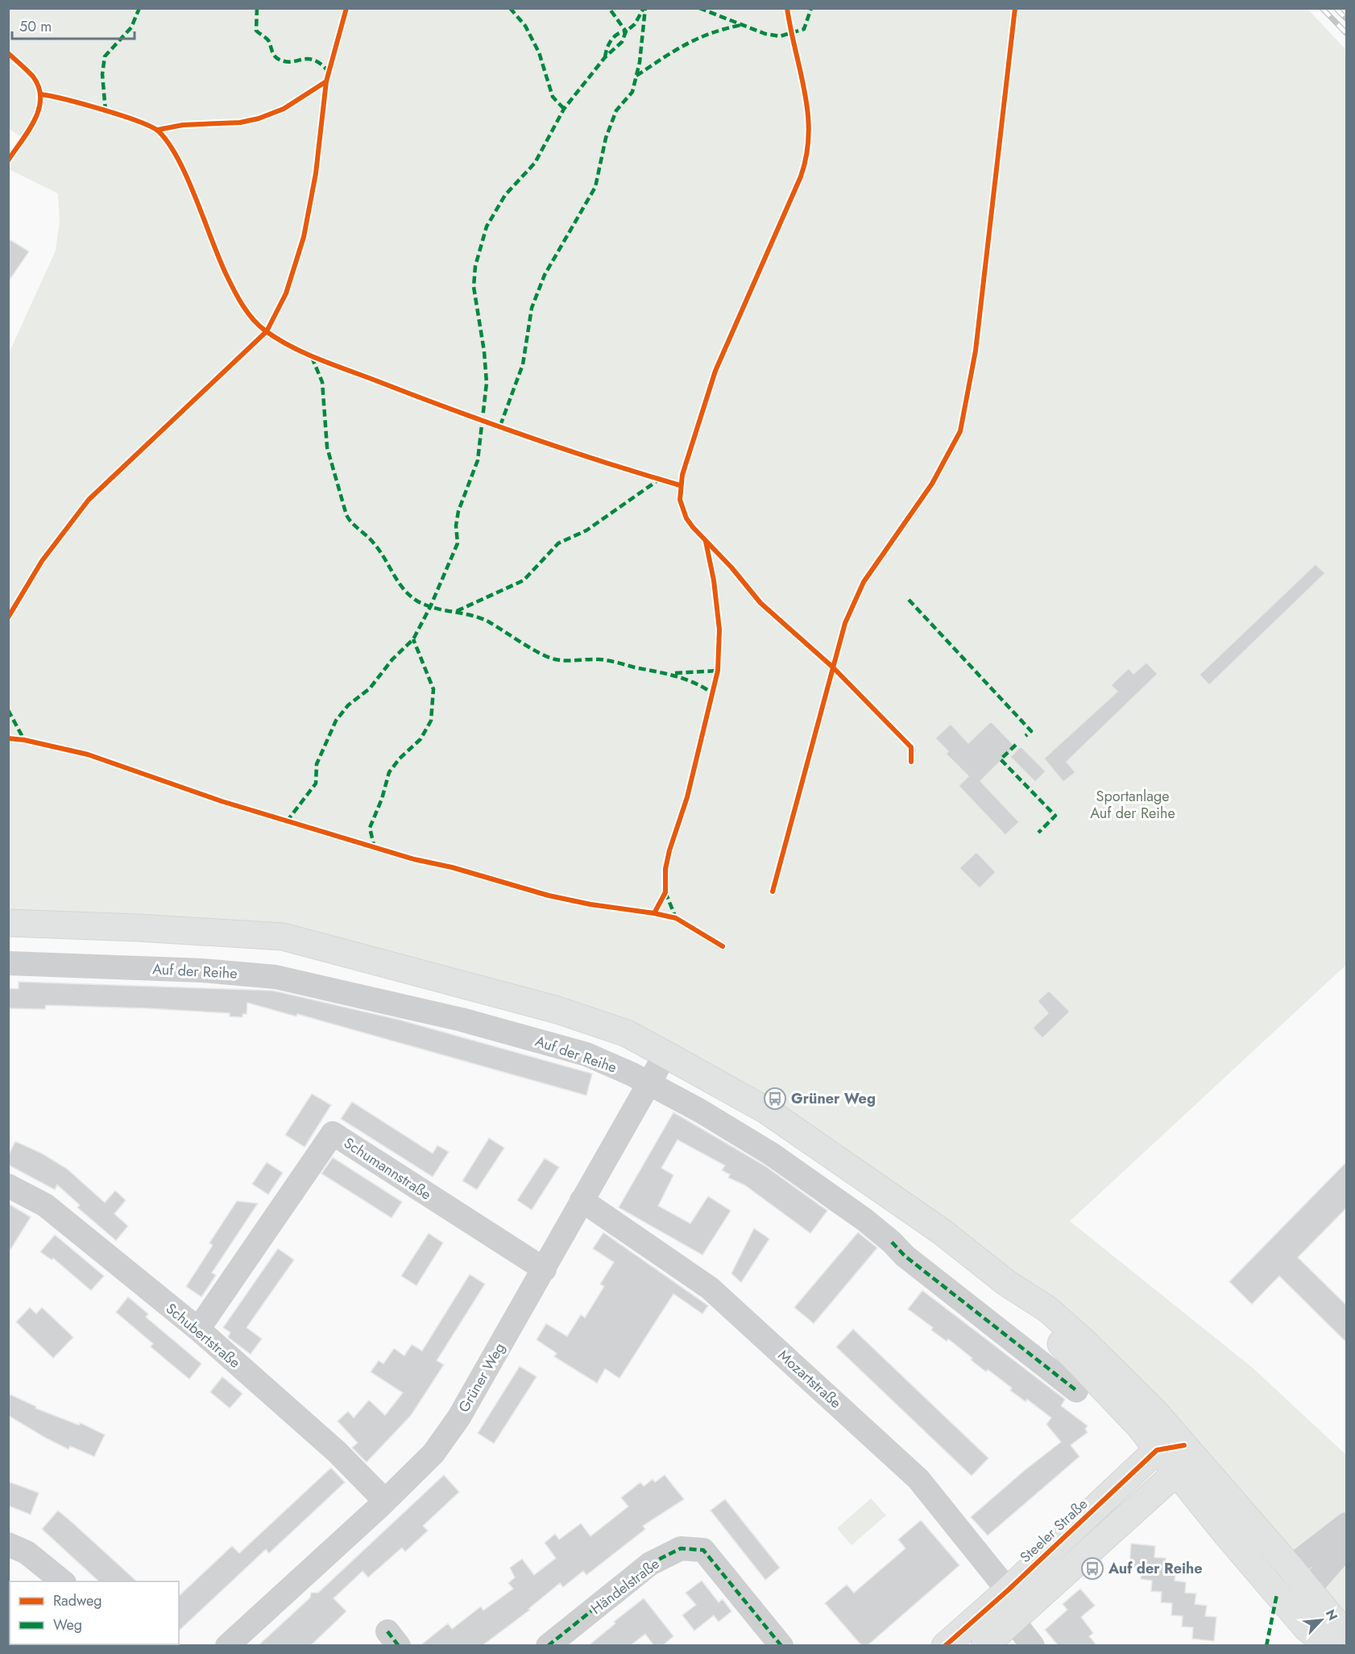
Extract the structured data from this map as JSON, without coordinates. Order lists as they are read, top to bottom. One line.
{"streets":{"main road":["Steeler Straße"],"street":["Auf der Reihe","Schumannstraße","Schubertstraße","Grüner Weg","Mozartstraße","Händelstraße"]},"crossings":[["Auf der Reihe","Grüner Weg"],["Schumannstraße","Schubertstraße"],["Schumannstraße","Grüner Weg"],["Schubertstraße","Grüner Weg"],["Grüner Weg","Mozartstraße"],["Mozartstraße","Steeler Straße"]],"parks":["Sportanlage Auf der Reihe"],"places":{"bus stop":["Grüner Weg","Auf der Reihe"]},"legend":["Radweg","Weg"],"scale_bar":"50 m","north":"top right"}
